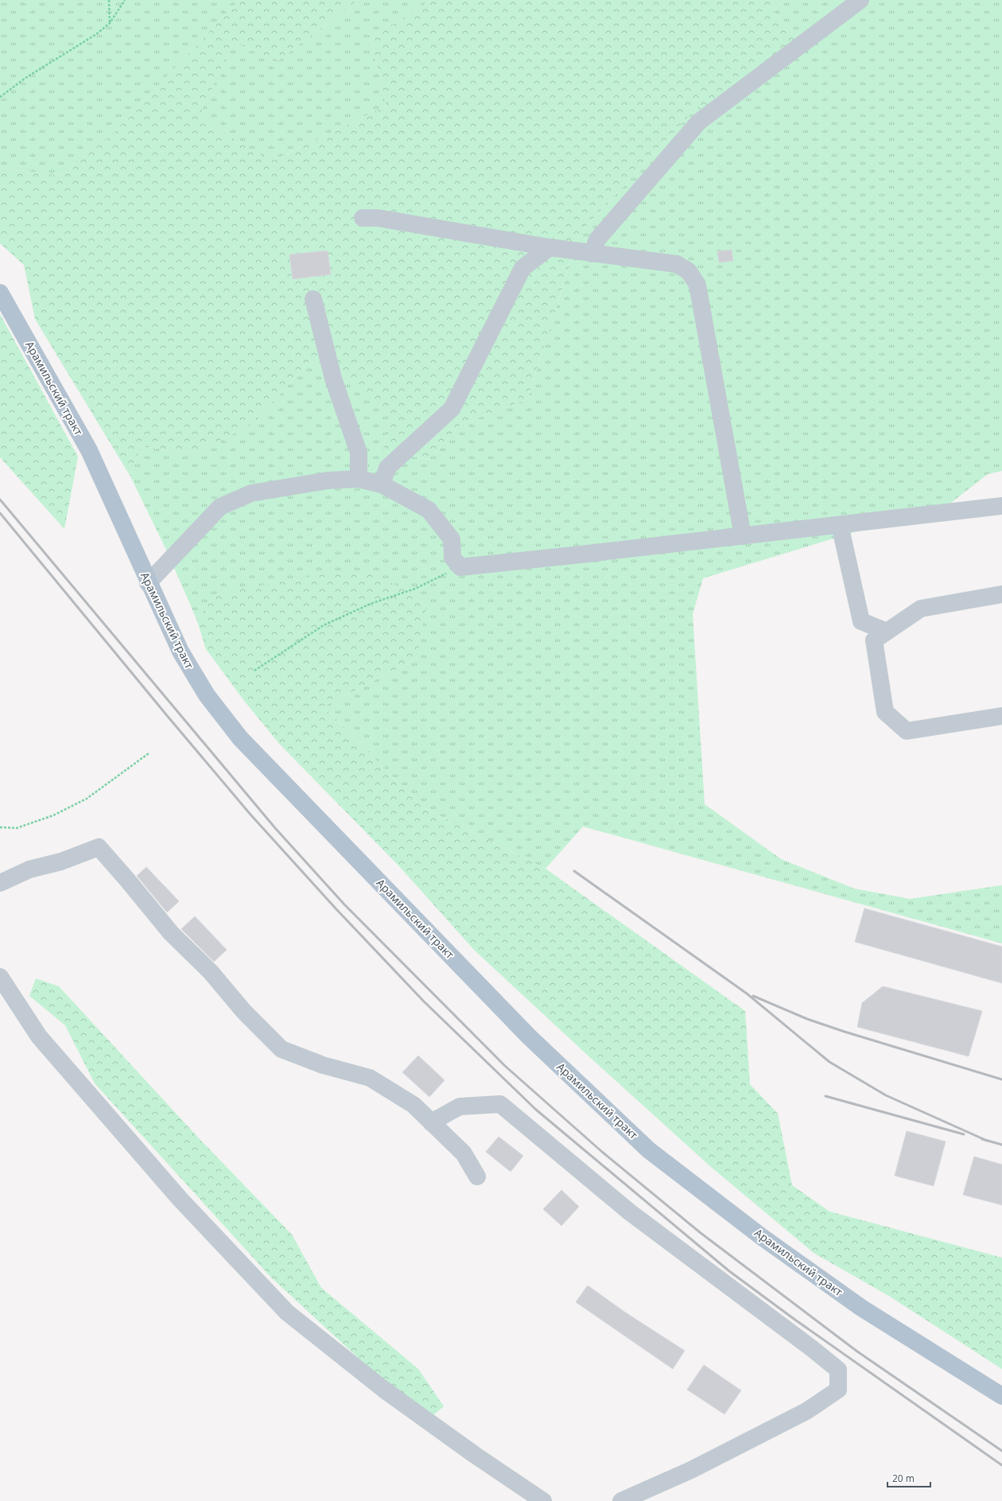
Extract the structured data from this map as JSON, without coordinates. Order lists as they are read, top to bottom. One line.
{"streets":{"main road":["Арамильский тракт"]},"scale_bar":"20 m"}
